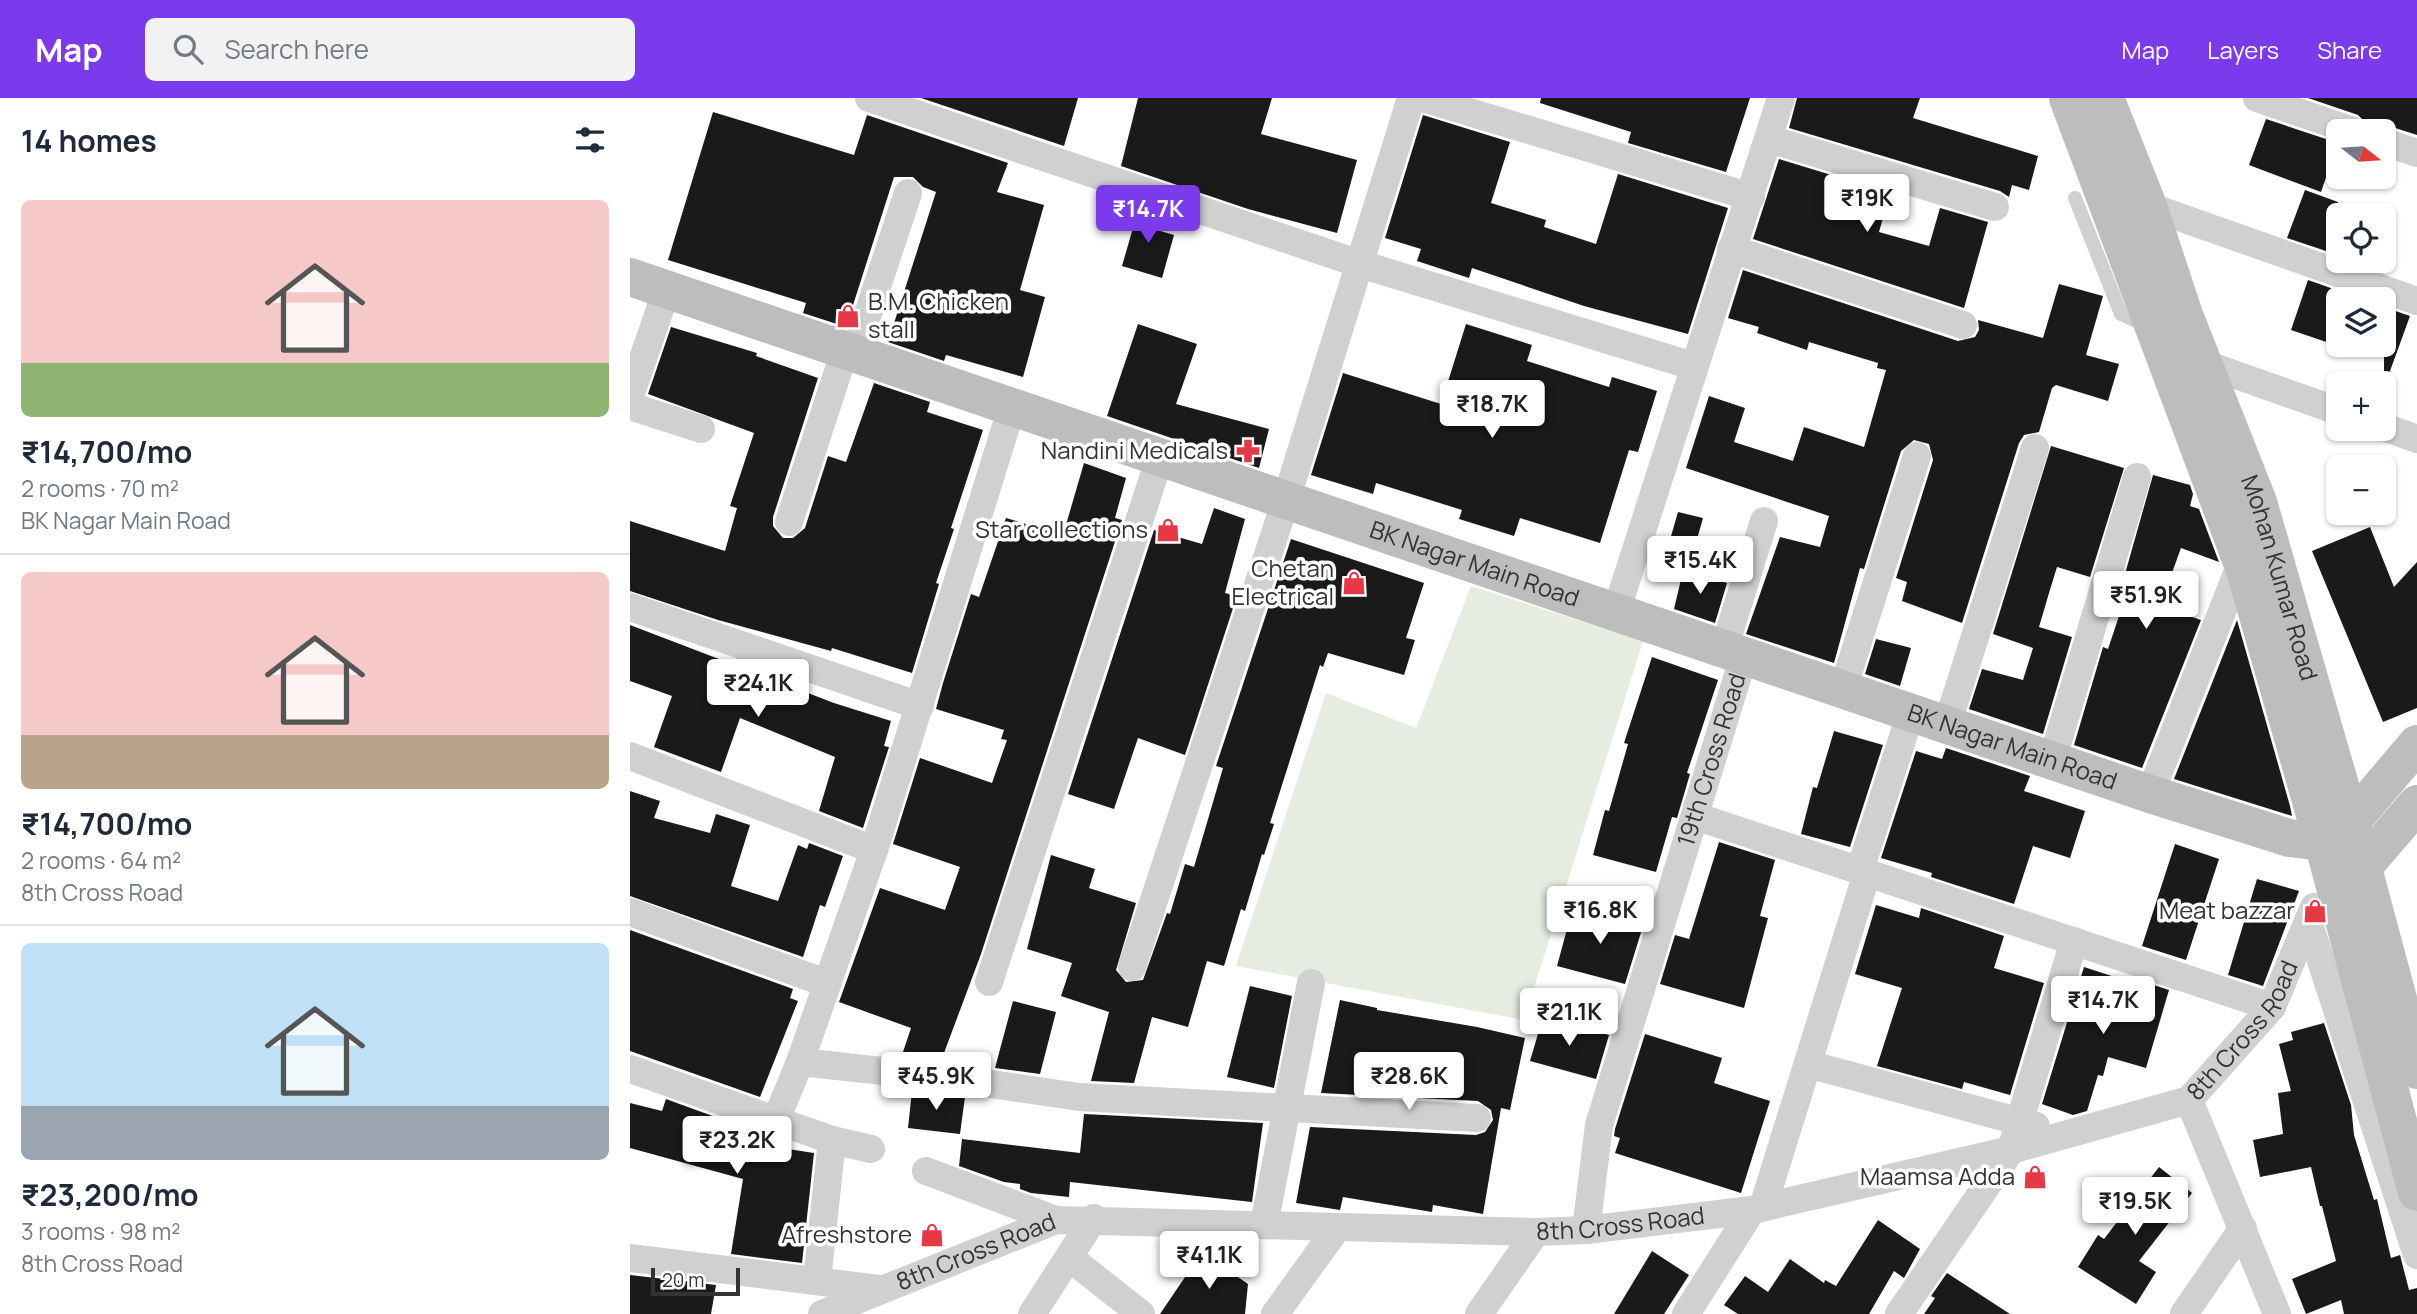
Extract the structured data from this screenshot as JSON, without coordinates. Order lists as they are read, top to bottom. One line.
{"streets":{"street":["BK Nagar Main Road","Mohan Kumar Road","19th Cross Road","8th Cross Road"]},"crossings":[["BK Nagar Main Road","Mohan Kumar Road"],["BK Nagar Main Road","19th Cross Road"],["Mohan Kumar Road","8th Cross Road"],["19th Cross Road","8th Cross Road"]],"places":{"shop":["B.M. Chicken stall","Star collections","Chetan Electrical","Meat bazzar","Maamsa Adda","Afreshstore"],"pharmacy":["Nandini Medicals"]},"scale_bar":"20 m","north":"right","page":{"header":"Map","search":"Search here","nav":["Map","Layers","Share"],"heading":"14 homes","map_buttons":["+","−"],"price":["₹19K","₹14.7K","₹18.7K","₹15.4K","₹51.9K","₹24.1K","₹16.8K","₹14.7K","₹21.1K","₹45.9K","₹28.6K","₹23.2K","₹19.5K","₹41.1K"],"list":[{"name":"₹14,700/mo","note":"2 rooms · 70 m² · BK Nagar Main Road"},{"name":"₹14,700/mo","note":"2 rooms · 64 m² · 8th Cross Road"},{"name":"₹23,200/mo","note":"3 rooms · 98 m² · 8th Cross Road"}],"scale":"20 m"}}
